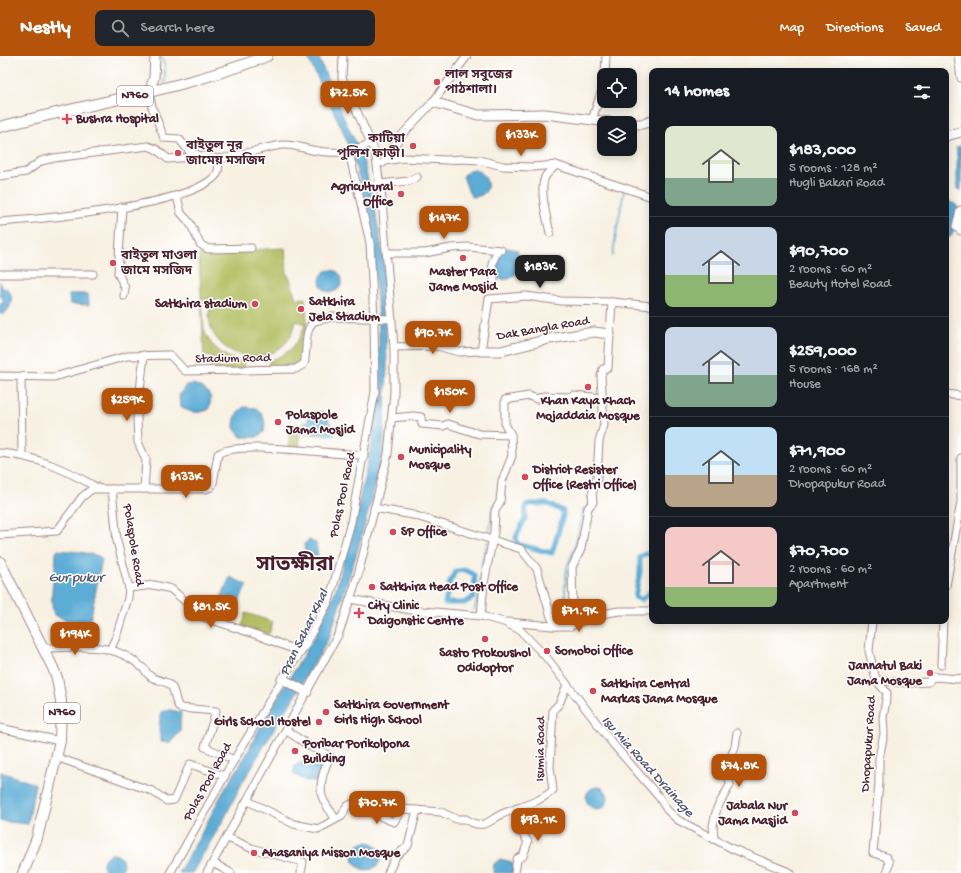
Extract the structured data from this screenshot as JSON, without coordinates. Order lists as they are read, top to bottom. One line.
{"streets":{"highway":["N760"],"main road":["Dak Bangla Road"],"street":["Stadium Road","Polas Pool Road","Polaspole Road","Dhopapukur Road","Isumia Road"]},"crossings":[["Stadium Road","Polas Pool Road"]],"districts":["সাতক্ষীরা"],"water":["Gur pukur","Pran Sahar Khal","Isu Mia Road Drainage"],"places":{"other":["লাল সবুজের পাঠশালা।","কাটিয়া পুলিশ ফাড়ী।","বাইতুল নূর জামেয় মসজিদ","Agricultural Office","Master Para Jame Mosjid","বাইতুল মাওলা জামে মসজিদ","Satkhira stadium","Satkhira Jela Stadium","Khan Kaya Khach Mojaddaia Mosque","Polaspole Jama Mosjid","Municipality Mosque","District Resister Office (Restri Office)","SP Office","Satkhira Head Post Office","Sasto Prokoushol Odidoptor","Somoboi Office","Jannatul Baki Jama Mosque","Satkhira Central Markas Jama Mosque","Satkhira Government Girls High School","Girls School Hostel","Poribar Porikolpona Building","Jabala Nur Jama Masjid","Ahasaniya Misson Mosque"],"health":["Bushra Hospital","City Clinic Daigonstic Centre"]},"page":{"header":"Nestly","search":"Search here","nav":["Map","Directions","Saved"],"heading":"14 homes","price":["$72.5K","$133K","$147K","$183K","$90.7K","$150K","$259K","$133K","$81.5K","$71.9K","$194K","$74.8K","$70.7K","$93.1K"],"list":[{"name":"$183,000","note":"5 rooms · 128 m² · Hugli Bakari Road"},{"name":"$90,700","note":"2 rooms · 60 m² · Beauty Hotel Road"},{"name":"$259,000","note":"5 rooms · 168 m² · House"},{"name":"$71,900","note":"2 rooms · 60 m² · Dhopapukur Road"},{"name":"$70,700","note":"2 rooms · 60 m² · Apartment"}]}}
